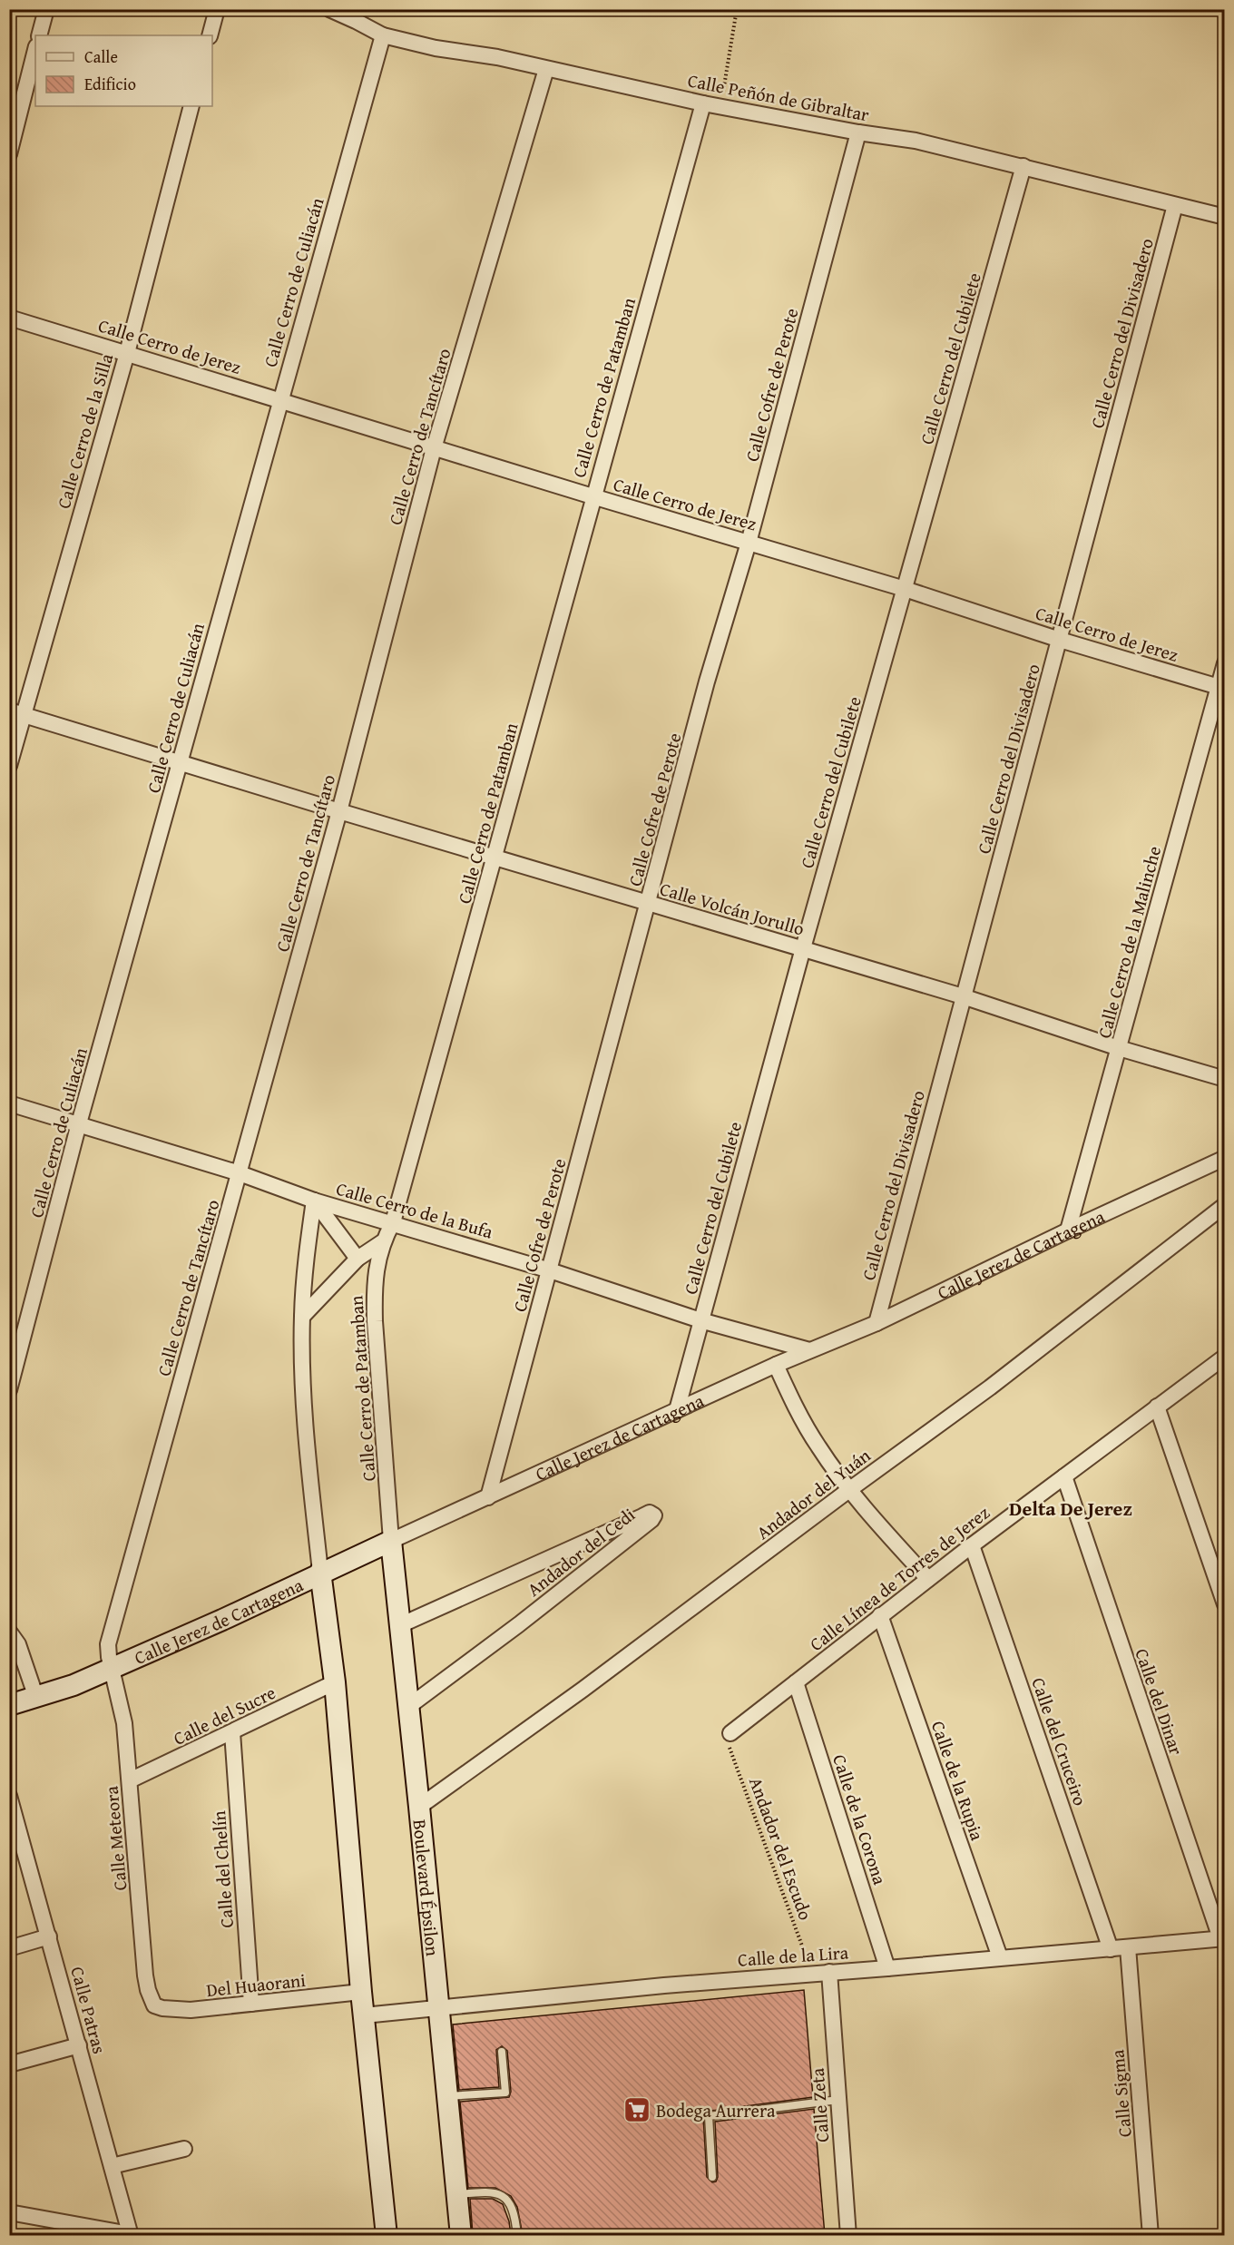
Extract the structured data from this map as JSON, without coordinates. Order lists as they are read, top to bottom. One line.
{"streets":{"street":["Calle Peñón de Gibraltar","Calle Cerro de Culiacán","Calle Cerro del Divisadero","Calle Cerro de Jerez","Calle Cerro del Cubilete","Calle Cofre de Perote","Calle Cerro de Patamban","Calle Cerro de la Silla","Calle Cerro de Tancítaro","Calle Volcán Jorullo","Calle Cerro de la Malinche","Calle Cerro de la Bufa","Calle Jerez de Cartagena","Andador del Yuán","Andador del Cedi","Calle Línea de Torres de Jerez","Calle del Dinar","Calle del Sucre","Calle del Cruceiro","Calle de la Rupia","Calle de la Corona","Calle Meteora","Calle del Chelín","Boulevard Épsilon","Calle de la Lira","Del Huaorani","Calle Patras","Calle Sigma","Calle Zeta"],"path":["Andador del Escudo"]},"crossings":[["Calle Peñón de Gibraltar","Calle Cerro de Culiacán"],["Calle Peñón de Gibraltar","Calle Cerro del Divisadero"],["Calle Peñón de Gibraltar","Calle Cerro del Cubilete"],["Calle Peñón de Gibraltar","Calle Cofre de Perote"],["Calle Peñón de Gibraltar","Calle Cerro de Patamban"],["Calle Peñón de Gibraltar","Calle Cerro de Tancítaro"],["Calle Cerro de Culiacán","Calle Cerro de Jerez"],["Calle Cerro de Culiacán","Calle Volcán Jorullo"],["Calle Cerro de Culiacán","Calle Cerro de la Bufa"],["Calle Cerro del Divisadero","Calle Cerro de Jerez"],["Calle Cerro del Divisadero","Calle Volcán Jorullo"],["Calle Cerro del Divisadero","Calle Jerez de Cartagena"],["Calle Cerro de Jerez","Calle Cerro del Cubilete"],["Calle Cerro de Jerez","Calle Cofre de Perote"],["Calle Cerro de Jerez","Calle Cerro de Patamban"],["Calle Cerro de Jerez","Calle Cerro de la Silla"],["Calle Cerro de Jerez","Calle Cerro de Tancítaro"],["Calle Cerro de Jerez","Calle Cerro de la Malinche"],["Calle Cerro del Cubilete","Calle Volcán Jorullo"],["Calle Cerro del Cubilete","Calle Cerro de la Bufa"],["Calle Cerro del Cubilete","Calle Jerez de Cartagena"],["Calle Cofre de Perote","Calle Volcán Jorullo"],["Calle Cofre de Perote","Calle Cerro de la Bufa"],["Calle Cofre de Perote","Calle Jerez de Cartagena"],["Calle Cerro de Patamban","Calle Volcán Jorullo"],["Calle Cerro de Patamban","Calle Cerro de la Bufa"],["Calle Cerro de Patamban","Calle Jerez de Cartagena"],["Calle Cerro de Patamban","Boulevard Épsilon"],["Calle Cerro de la Silla","Calle Volcán Jorullo"],["Calle Cerro de Tancítaro","Calle Volcán Jorullo"],["Calle Cerro de Tancítaro","Calle Cerro de la Bufa"],["Calle Cerro de Tancítaro","Calle Jerez de Cartagena"],["Calle Cerro de Tancítaro","Calle Meteora"],["Calle Volcán Jorullo","Calle Cerro de la Malinche"],["Calle Cerro de la Malinche","Calle Jerez de Cartagena"],["Calle Cerro de la Bufa","Calle Jerez de Cartagena"],["Calle Jerez de Cartagena","Calle Meteora"],["Calle Jerez de Cartagena","Boulevard Épsilon"],["Andador del Yuán","Boulevard Épsilon"],["Andador del Cedi","Boulevard Épsilon"],["Calle Línea de Torres de Jerez","Calle del Dinar"],["Calle Línea de Torres de Jerez","Calle del Cruceiro"],["Calle Línea de Torres de Jerez","Calle de la Rupia"],["Calle Línea de Torres de Jerez","Calle de la Corona"],["Calle Línea de Torres de Jerez","Andador del Escudo"],["Calle del Dinar","Calle de la Lira"],["Calle del Sucre","Calle Meteora"],["Calle del Sucre","Calle del Chelín"],["Calle del Cruceiro","Calle de la Lira"],["Calle de la Rupia","Calle de la Lira"],["Calle de la Corona","Calle de la Lira"],["Calle Meteora","Del Huaorani"],["Andador del Escudo","Calle de la Lira"],["Calle del Chelín","Del Huaorani"],["Boulevard Épsilon","Calle de la Lira"],["Calle de la Lira","Calle Sigma"],["Calle de la Lira","Calle Zeta"]],"districts":["Delta De Jerez"],"places":{"supermarket":["Bodega Aurrera"]},"legend":["Calle","Edificio"]}
